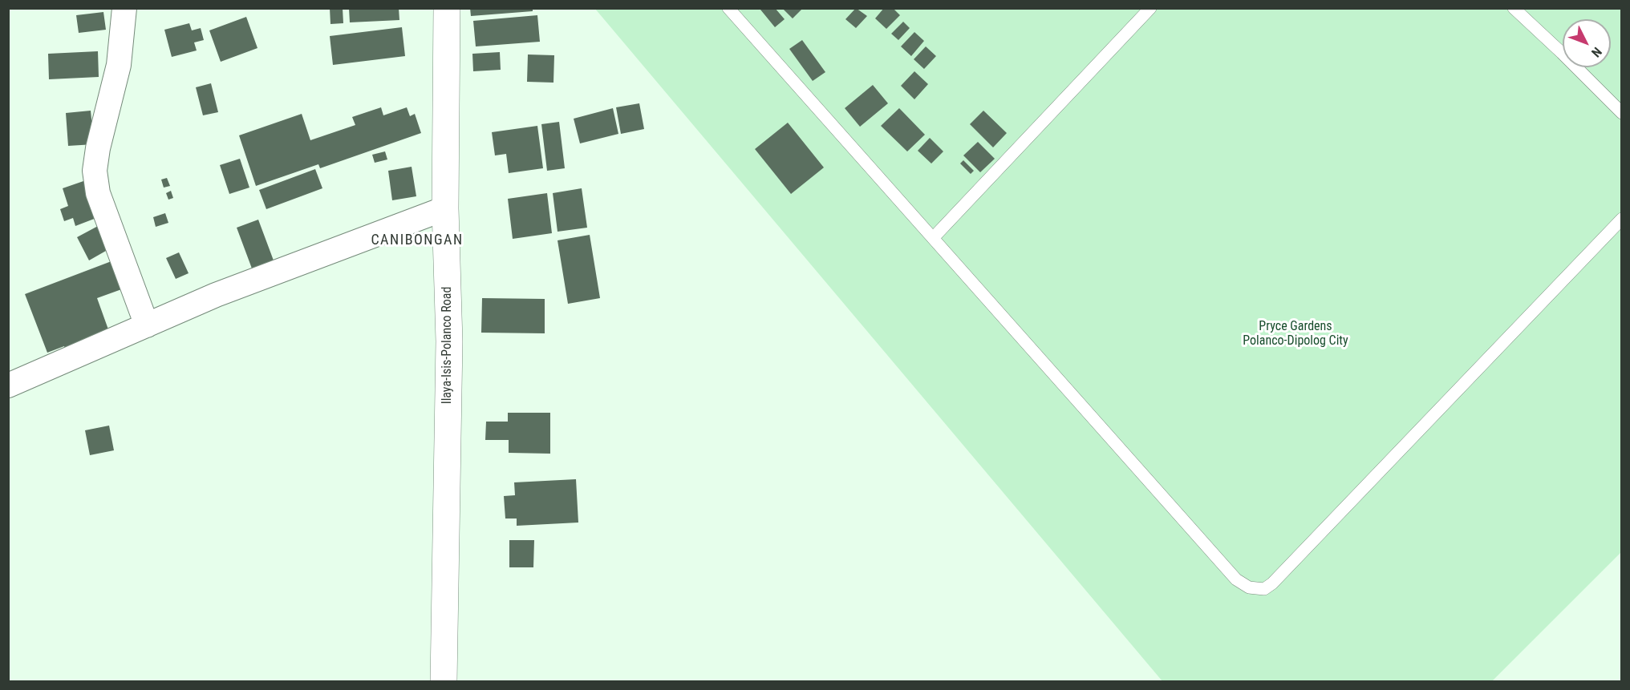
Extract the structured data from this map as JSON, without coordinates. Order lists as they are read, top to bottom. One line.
{"streets":{"main road":["Ilaya-Isis-Polanco Road"]},"districts":["CANIBONGAN"],"parks":["Pryce Gardens Polanco-Dipolog City"],"north":"bottom right"}
